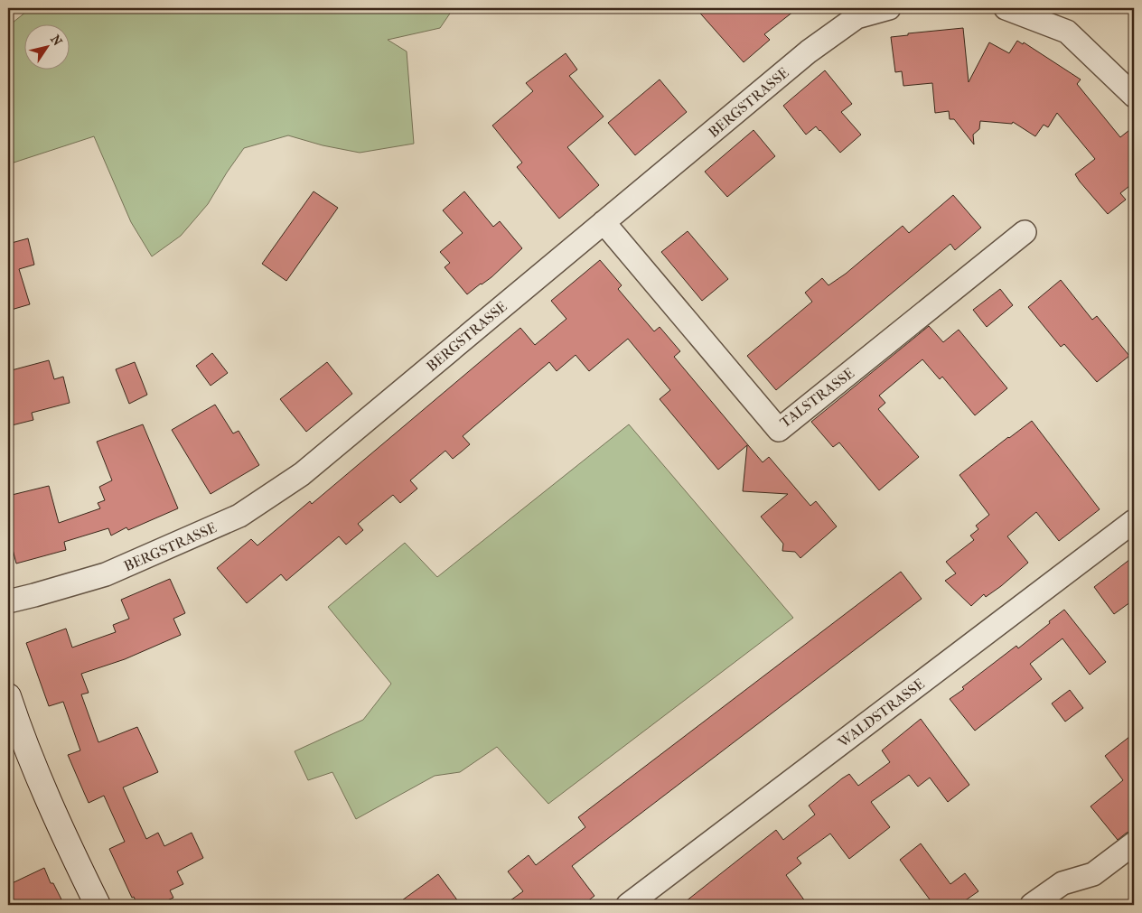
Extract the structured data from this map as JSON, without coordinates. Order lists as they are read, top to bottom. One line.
{"streets":{"street":["BERGSTRASSE","TALSTRASSE","WALDSTRASSE"]},"crossings":[["BERGSTRASSE","TALSTRASSE"]],"north":"top right"}
